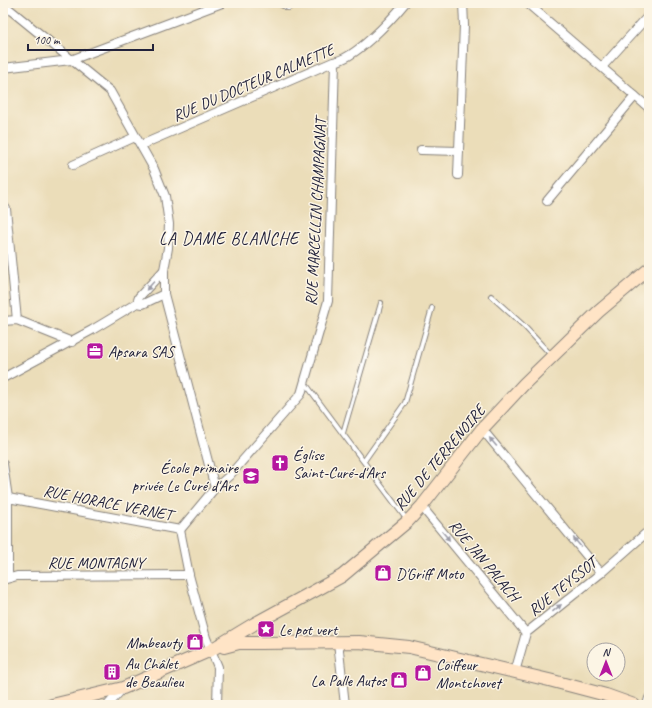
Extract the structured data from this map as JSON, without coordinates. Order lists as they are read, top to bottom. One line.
{"streets":{"street":["RUE DU DOCTEUR CALMETTE","RUE MARCELLIN CHAMPAGNAT","RUE DE TERRENOIRE","RUE HORACE VERNET","RUE JAN PALACH","RUE MONTAGNY","RUE TEYSSOT"]},"crossings":[["RUE DU DOCTEUR CALMETTE","RUE MARCELLIN CHAMPAGNAT"],["RUE MARCELLIN CHAMPAGNAT","RUE HORACE VERNET"],["RUE DE TERRENOIRE","RUE HORACE VERNET"],["RUE DE TERRENOIRE","RUE JAN PALACH"],["RUE HORACE VERNET","RUE MONTAGNY"],["RUE JAN PALACH","RUE TEYSSOT"]],"one_way":["RUE JAN PALACH","RUE TEYSSOT"],"districts":["LA DAME BLANCHE"],"places":{"office":["Apsara SAS"],"church":["Église Saint-Curé-d'Ars"],"school or university":["École primaire privée Le Curé d'Ars"],"shop":["D'Griff Moto","Mmbeauty","Coiffeur Montchovet","La Palle Autos"],"place":["Le pot vert"],"building":["Au Châlet de Beaulieu"]},"scale_bar":"100 m","north":"top"}
